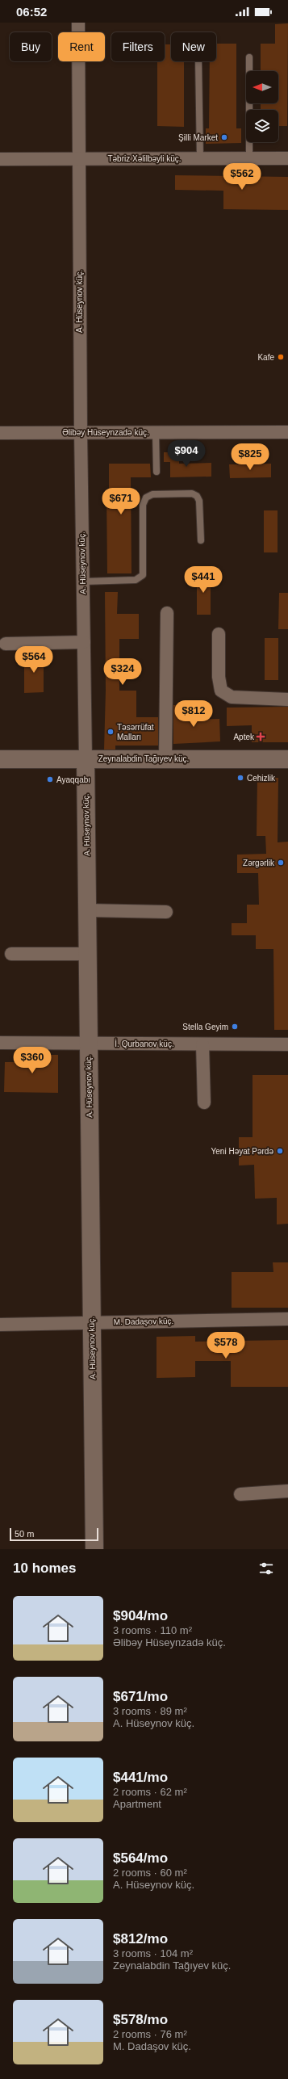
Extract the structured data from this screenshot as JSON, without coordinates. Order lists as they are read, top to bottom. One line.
{"streets":{"street":["Təbriz Xəlilbəyli küç.","A. Hüseynov küç.","Əlibəy Hüseynzadə küç.","Zeynalabdin Tağıyev küç.","İ. Qurbanov küç.","M. Dadaşov küç."]},"crossings":[["Təbriz Xəlilbəyli küç.","A. Hüseynov küç."],["A. Hüseynov küç.","Əlibəy Hüseynzadə küç."],["A. Hüseynov küç.","Zeynalabdin Tağıyev küç."],["A. Hüseynov küç.","İ. Qurbanov küç."],["A. Hüseynov küç.","M. Dadaşov küç."]],"places":{"other":["Şilli Market","Kafe","Təsərrüfat Malları","Cehizlik","Ayaqqabı","Zərgərlik","Stella Geyim","Yeni Həyat Pərdə"],"health":["Aptek"]},"scale_bar":"50 m","north":"left","page":{"status":"06:52","chip":["Buy","Rent","Filters","New"],"price":["$562","$904","$825","$671","$441","$564","$324","$812","$360","$578"],"scale":"50 m","heading":"10 homes","list":[{"name":"$904/mo","note":"3 rooms · 110 m² · Əlibəy Hüseynzadə küç."},{"name":"$671/mo","note":"3 rooms · 89 m² · A. Hüseynov küç."},{"name":"$441/mo","note":"2 rooms · 62 m² · Apartment"},{"name":"$564/mo","note":"2 rooms · 60 m² · A. Hüseynov küç."},{"name":"$812/mo","note":"3 rooms · 104 m² · Zeynalabdin Tağıyev küç."},{"name":"$578/mo","note":"2 rooms · 76 m² · M. Dadaşov küç."}]}}
